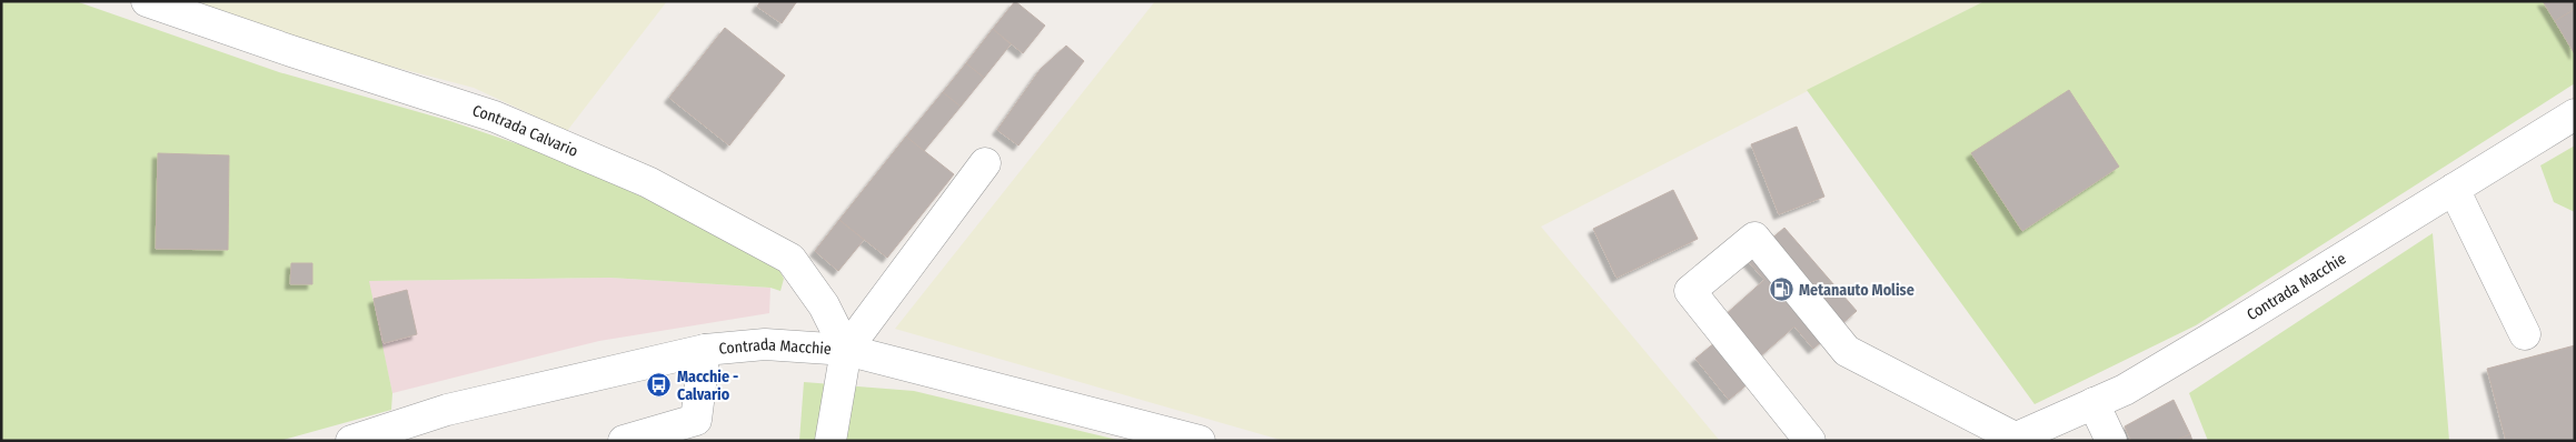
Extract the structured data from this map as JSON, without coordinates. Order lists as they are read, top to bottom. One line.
{"streets":{"street":["Contrada Calvario","Contrada Macchie"]},"crossings":[["Contrada Calvario","Contrada Macchie"]],"places":{"fuel station":["Metanauto Molise"],"bus stop":["Macchie - Calvario"]}}
